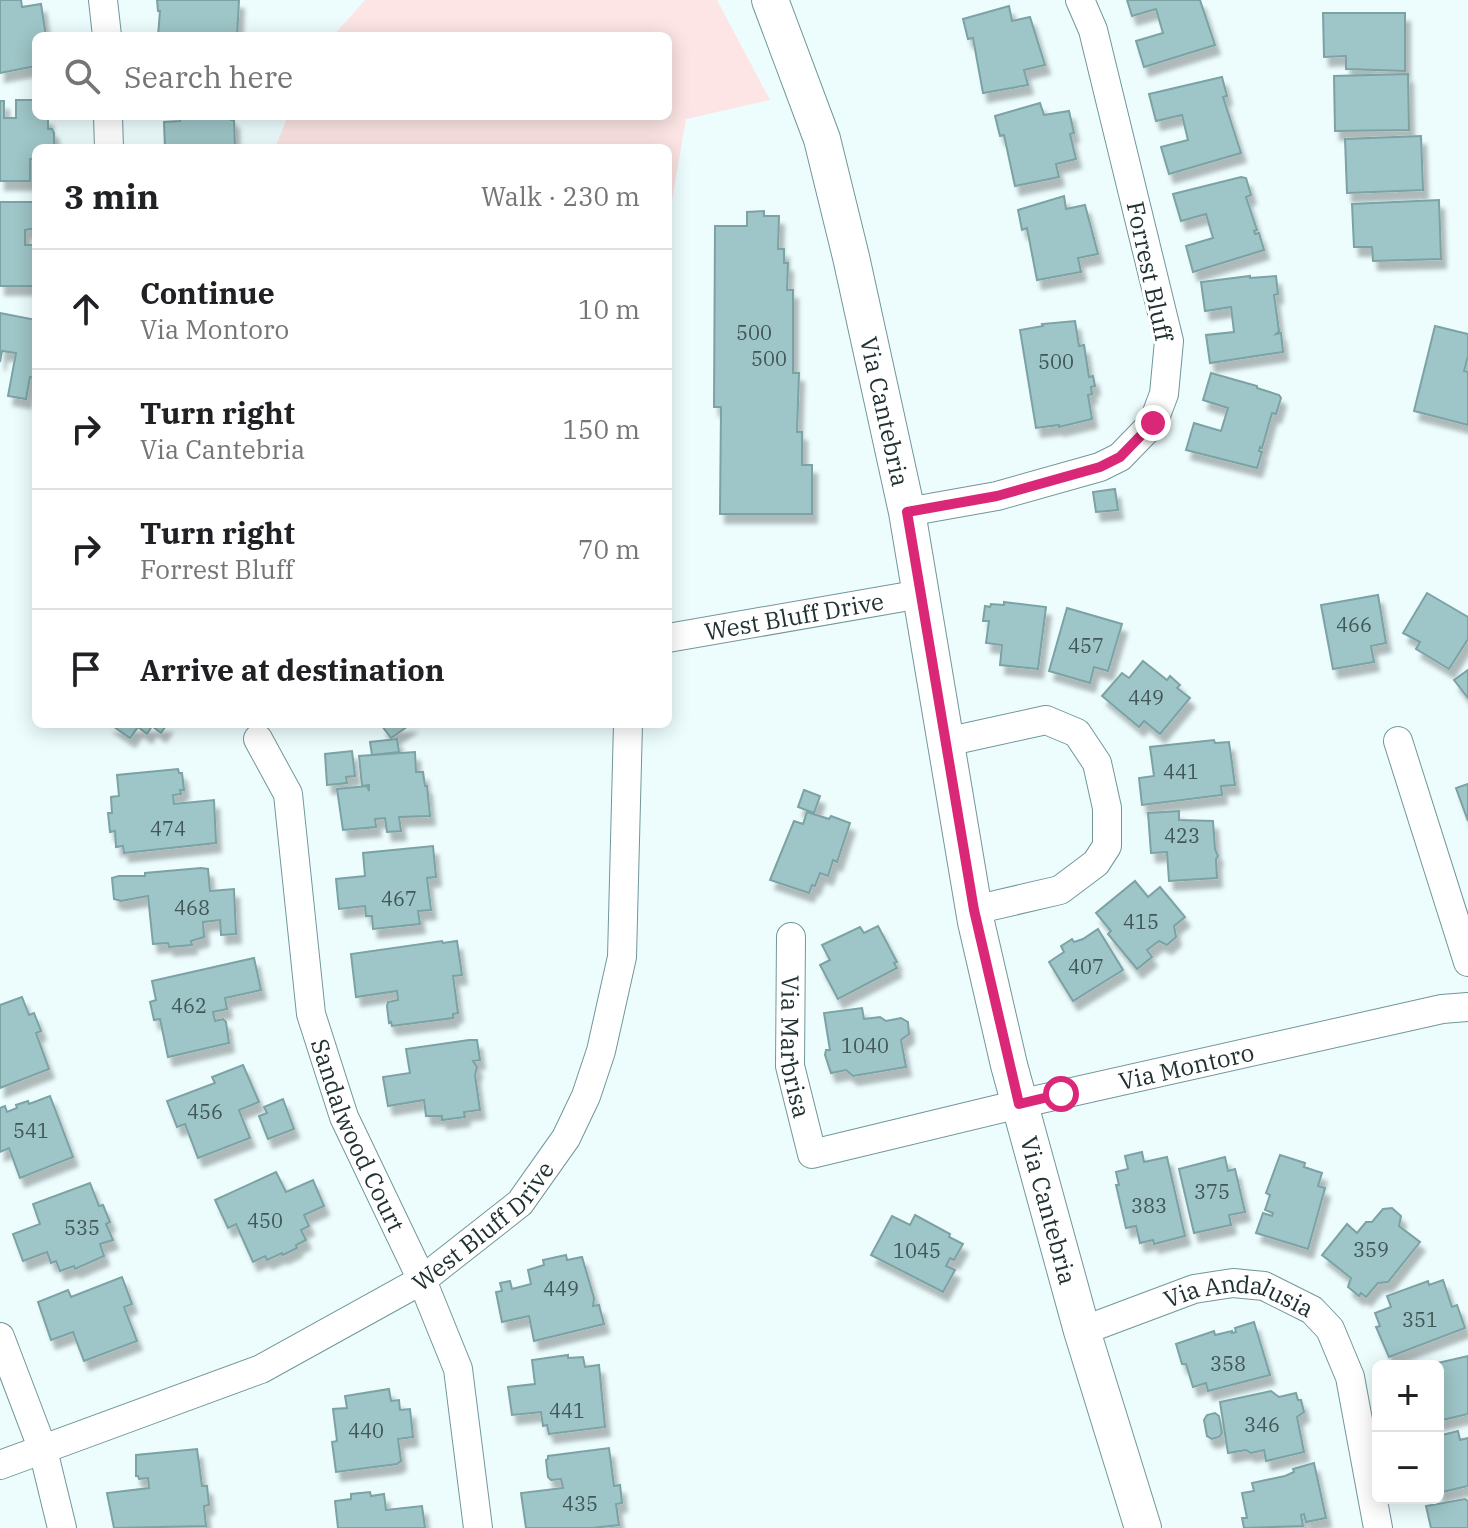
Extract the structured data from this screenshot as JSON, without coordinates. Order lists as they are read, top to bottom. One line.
{"streets":{"main road":["Via Cantebria"],"street":["Forrest Bluff","West Bluff Drive","Via Marbrisa","Via Montoro","Sandalwood Court","Via Andalusia"]},"crossings":[["Forrest Bluff","Via Cantebria"],["Via Cantebria","West Bluff Drive"],["Via Cantebria","Via Montoro"],["Via Cantebria","Via Andalusia"],["West Bluff Drive","Sandalwood Court"],["Via Marbrisa","Via Montoro"]],"house_numbers":["500","500","500","466","457","449","441","474","423","467","468","415","407","462","1040","456","541","375","383","450","535","359","1045","449","351","358","441","346","440","435"],"page":{"search":"Search here","heading":["3 min","Walk · 230 m"],"list":[["Continue","Via Montoro","10 m"],["Turn right","Via Cantebria","150 m"],["Turn right","Forrest Bluff","70 m"],"Arrive at destination"],"map_buttons":["+","−"]}}
